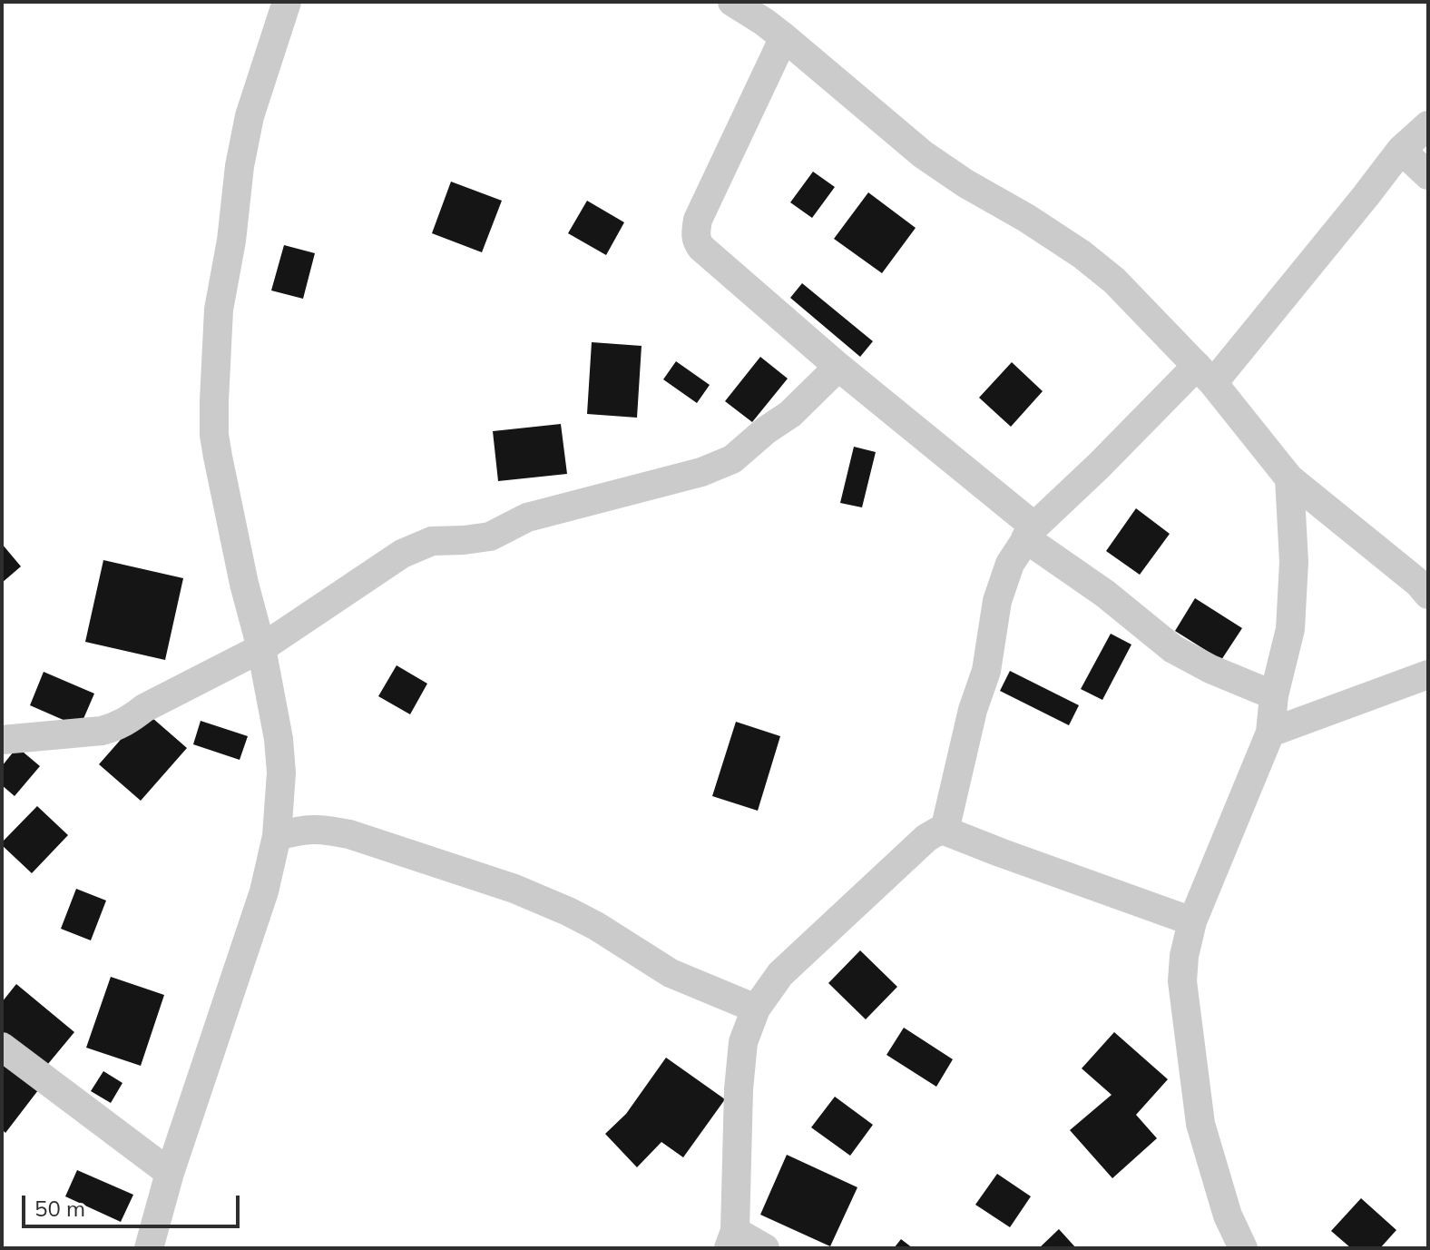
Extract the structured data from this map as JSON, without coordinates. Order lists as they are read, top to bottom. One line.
{"scale_bar":"50 m"}
